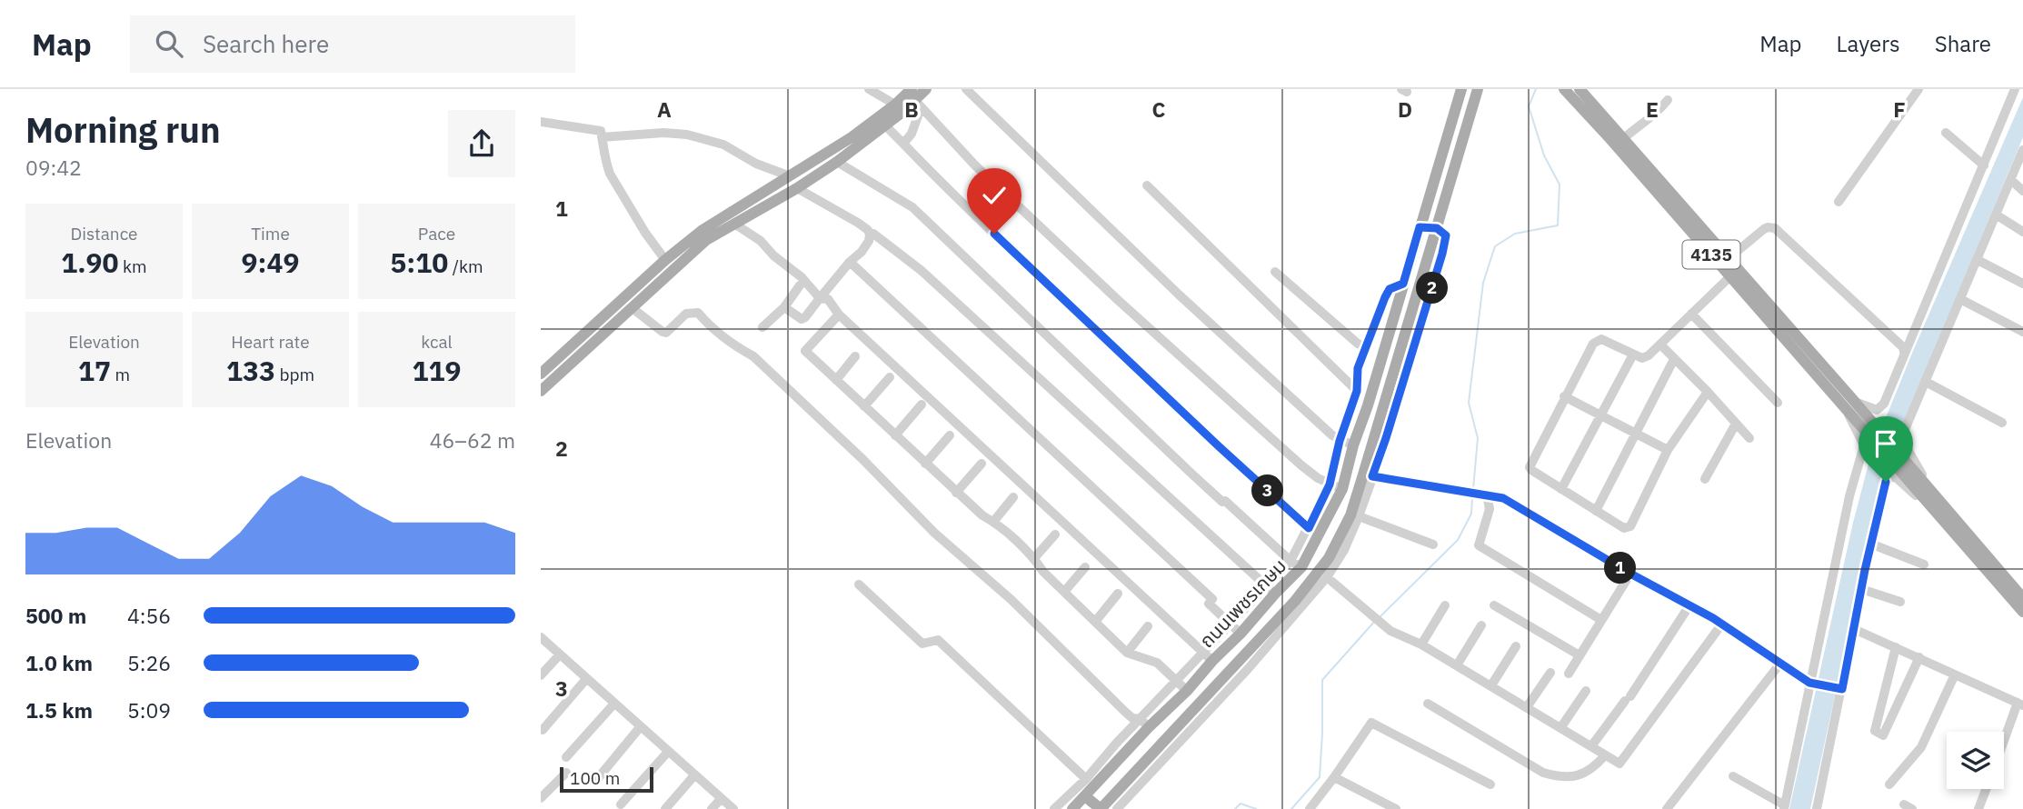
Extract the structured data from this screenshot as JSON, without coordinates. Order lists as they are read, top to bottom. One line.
{"streets":{"main road":["4135","ถนนเพชรเกษม"]},"scale_bar":"100 m","page":{"header":"Map","search":"Search here","nav":["Map","Layers","Share"],"heading":["Morning run","09:42"],"stats":[["Distance","1.90 km"],["Time","9:49"],["Pace","5:10 /km"],["Elevation","17 m"],["Heart rate","133 bpm"],["kcal","119"]],"pins":["2","3","1"],"chart":["Elevation","46–62 m"],"list":[{"name":"500 m","note":"4:56"},{"name":"1.0 km","note":"5:26"},{"name":"1.5 km","note":"5:09"}],"scale":"100 m"},"grid":{"columns":["A","B","C","D","E","F"],"rows":["1","2","3"]}}
